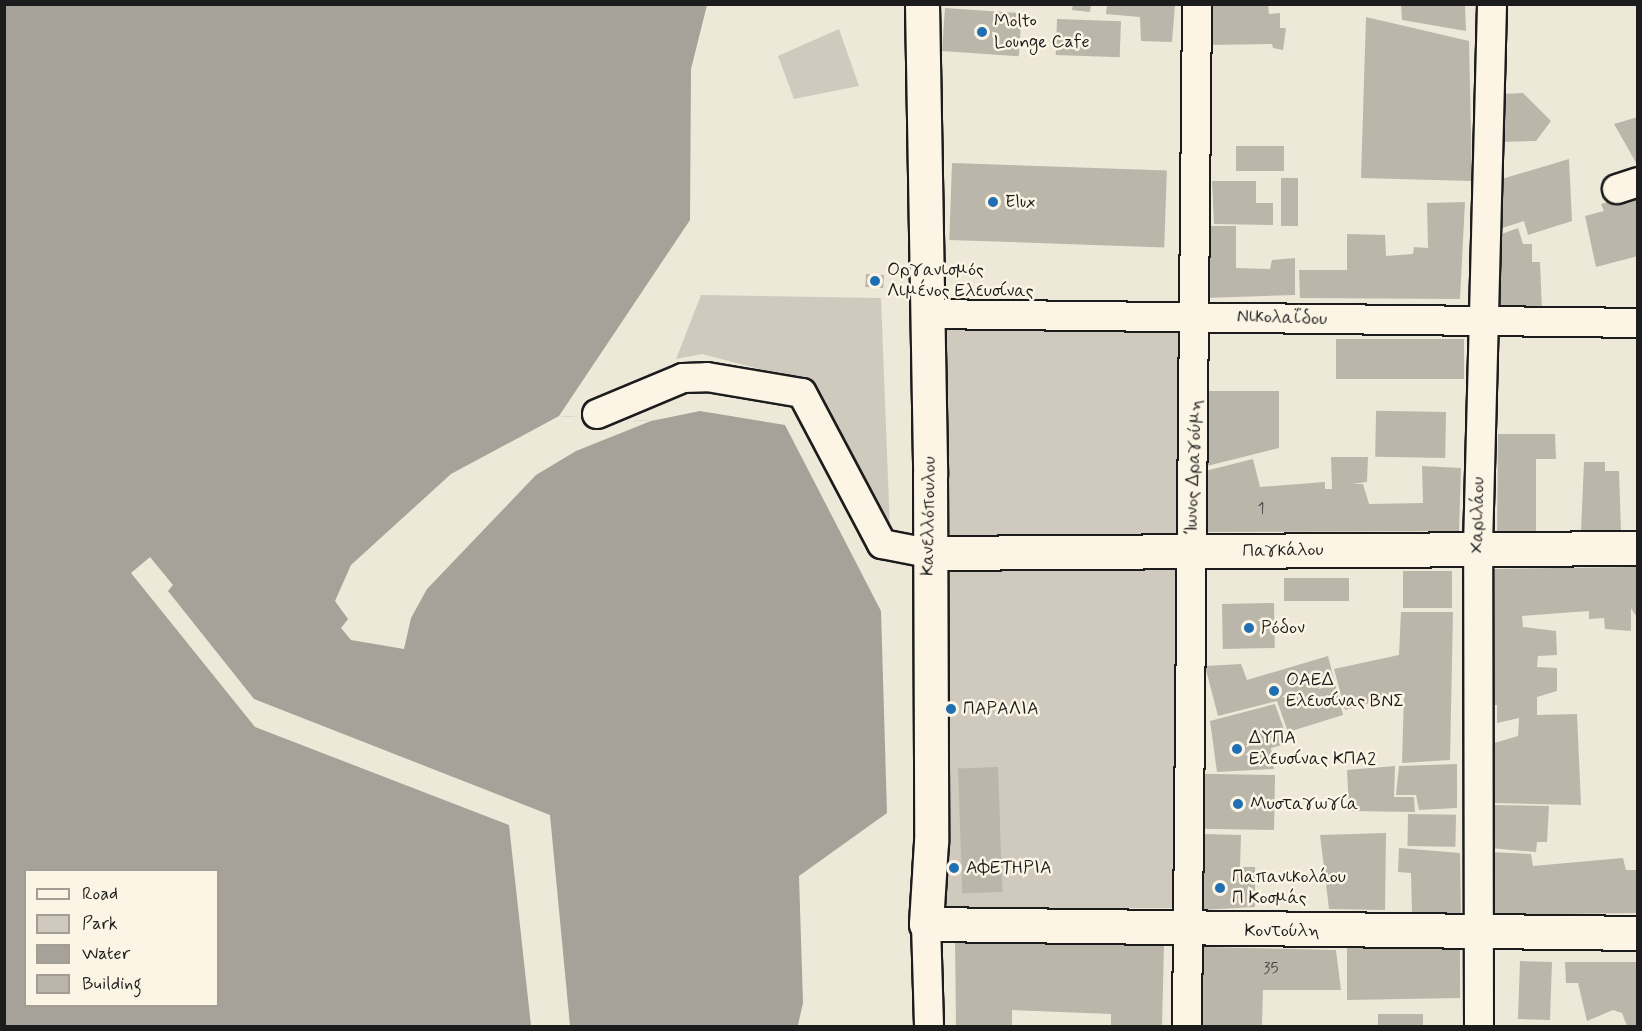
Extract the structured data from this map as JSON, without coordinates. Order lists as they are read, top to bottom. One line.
{"streets":{"main road":["Κανελλόπουλου","Παγκάλου","Κοντούλη"],"street":["Νικολαΐδου","Ίωνος Δραγούμη","Χαριλάου"]},"crossings":[["Νικολαΐδου","Ίωνος Δραγούμη"],["Νικολαΐδου","Χαριλάου"],["Νικολαΐδου","Κανελλόπουλου"],["Ίωνος Δραγούμη","Παγκάλου"],["Ίωνος Δραγούμη","Κοντούλη"],["Χαριλάου","Παγκάλου"],["Χαριλάου","Κοντούλη"],["Κανελλόπουλου","Παγκάλου"],["Κανελλόπουλου","Κοντούλη"]],"places":["Molto Lounge Cafe","Elux","Οργανισμός Λιμένος Ελευσίνας","Ρόδον","ΟΑΕΔ Ελευσίνας ΒΝΣ","ΠΑΡΑΛΙΑ","ΔΥΠΑ Ελευσίνας ΚΠΑ2","Μυσταγωγία","ΑΦΕΤΗΡΙΑ","Παπανικολάου Π Κοσμάς"],"house_numbers":["1","35"],"legend":["Road","Park","Water","Building"]}
